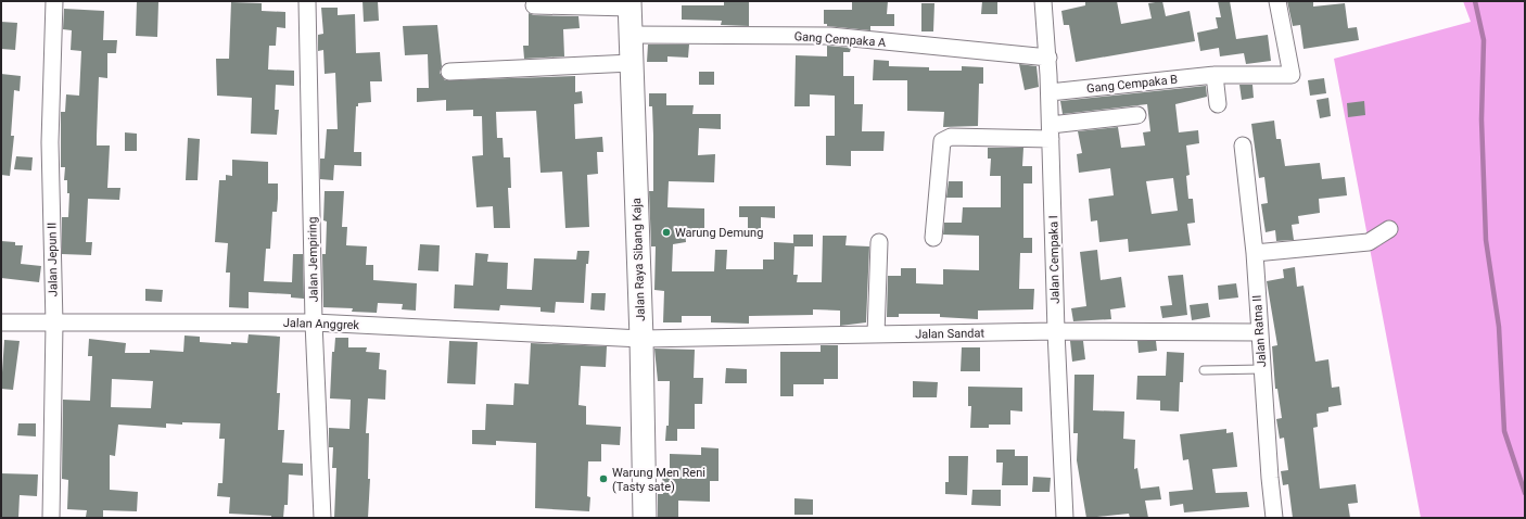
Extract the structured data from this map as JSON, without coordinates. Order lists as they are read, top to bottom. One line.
{"streets":{"main road":["Jalan Raya Sibang Kaja"],"street":["Gang Cempaka A","Gang Cempaka B","Jalan Jepun II","Jalan Jempiring","Jalan Cempaka I","Jalan Anggrek","Jalan Ratna II","Jalan Sandat"]},"crossings":[["Gang Cempaka A","Jalan Raya Sibang Kaja"],["Gang Cempaka A","Jalan Cempaka I"],["Gang Cempaka B","Jalan Cempaka I"],["Jalan Jepun II","Jalan Anggrek"],["Jalan Jempiring","Jalan Anggrek"],["Jalan Raya Sibang Kaja","Jalan Anggrek"],["Jalan Raya Sibang Kaja","Jalan Sandat"],["Jalan Cempaka I","Jalan Sandat"],["Jalan Anggrek","Jalan Sandat"],["Jalan Ratna II","Jalan Sandat"]],"places":["Warung Demung","Warung Men Reni (Tasty sate)"]}
